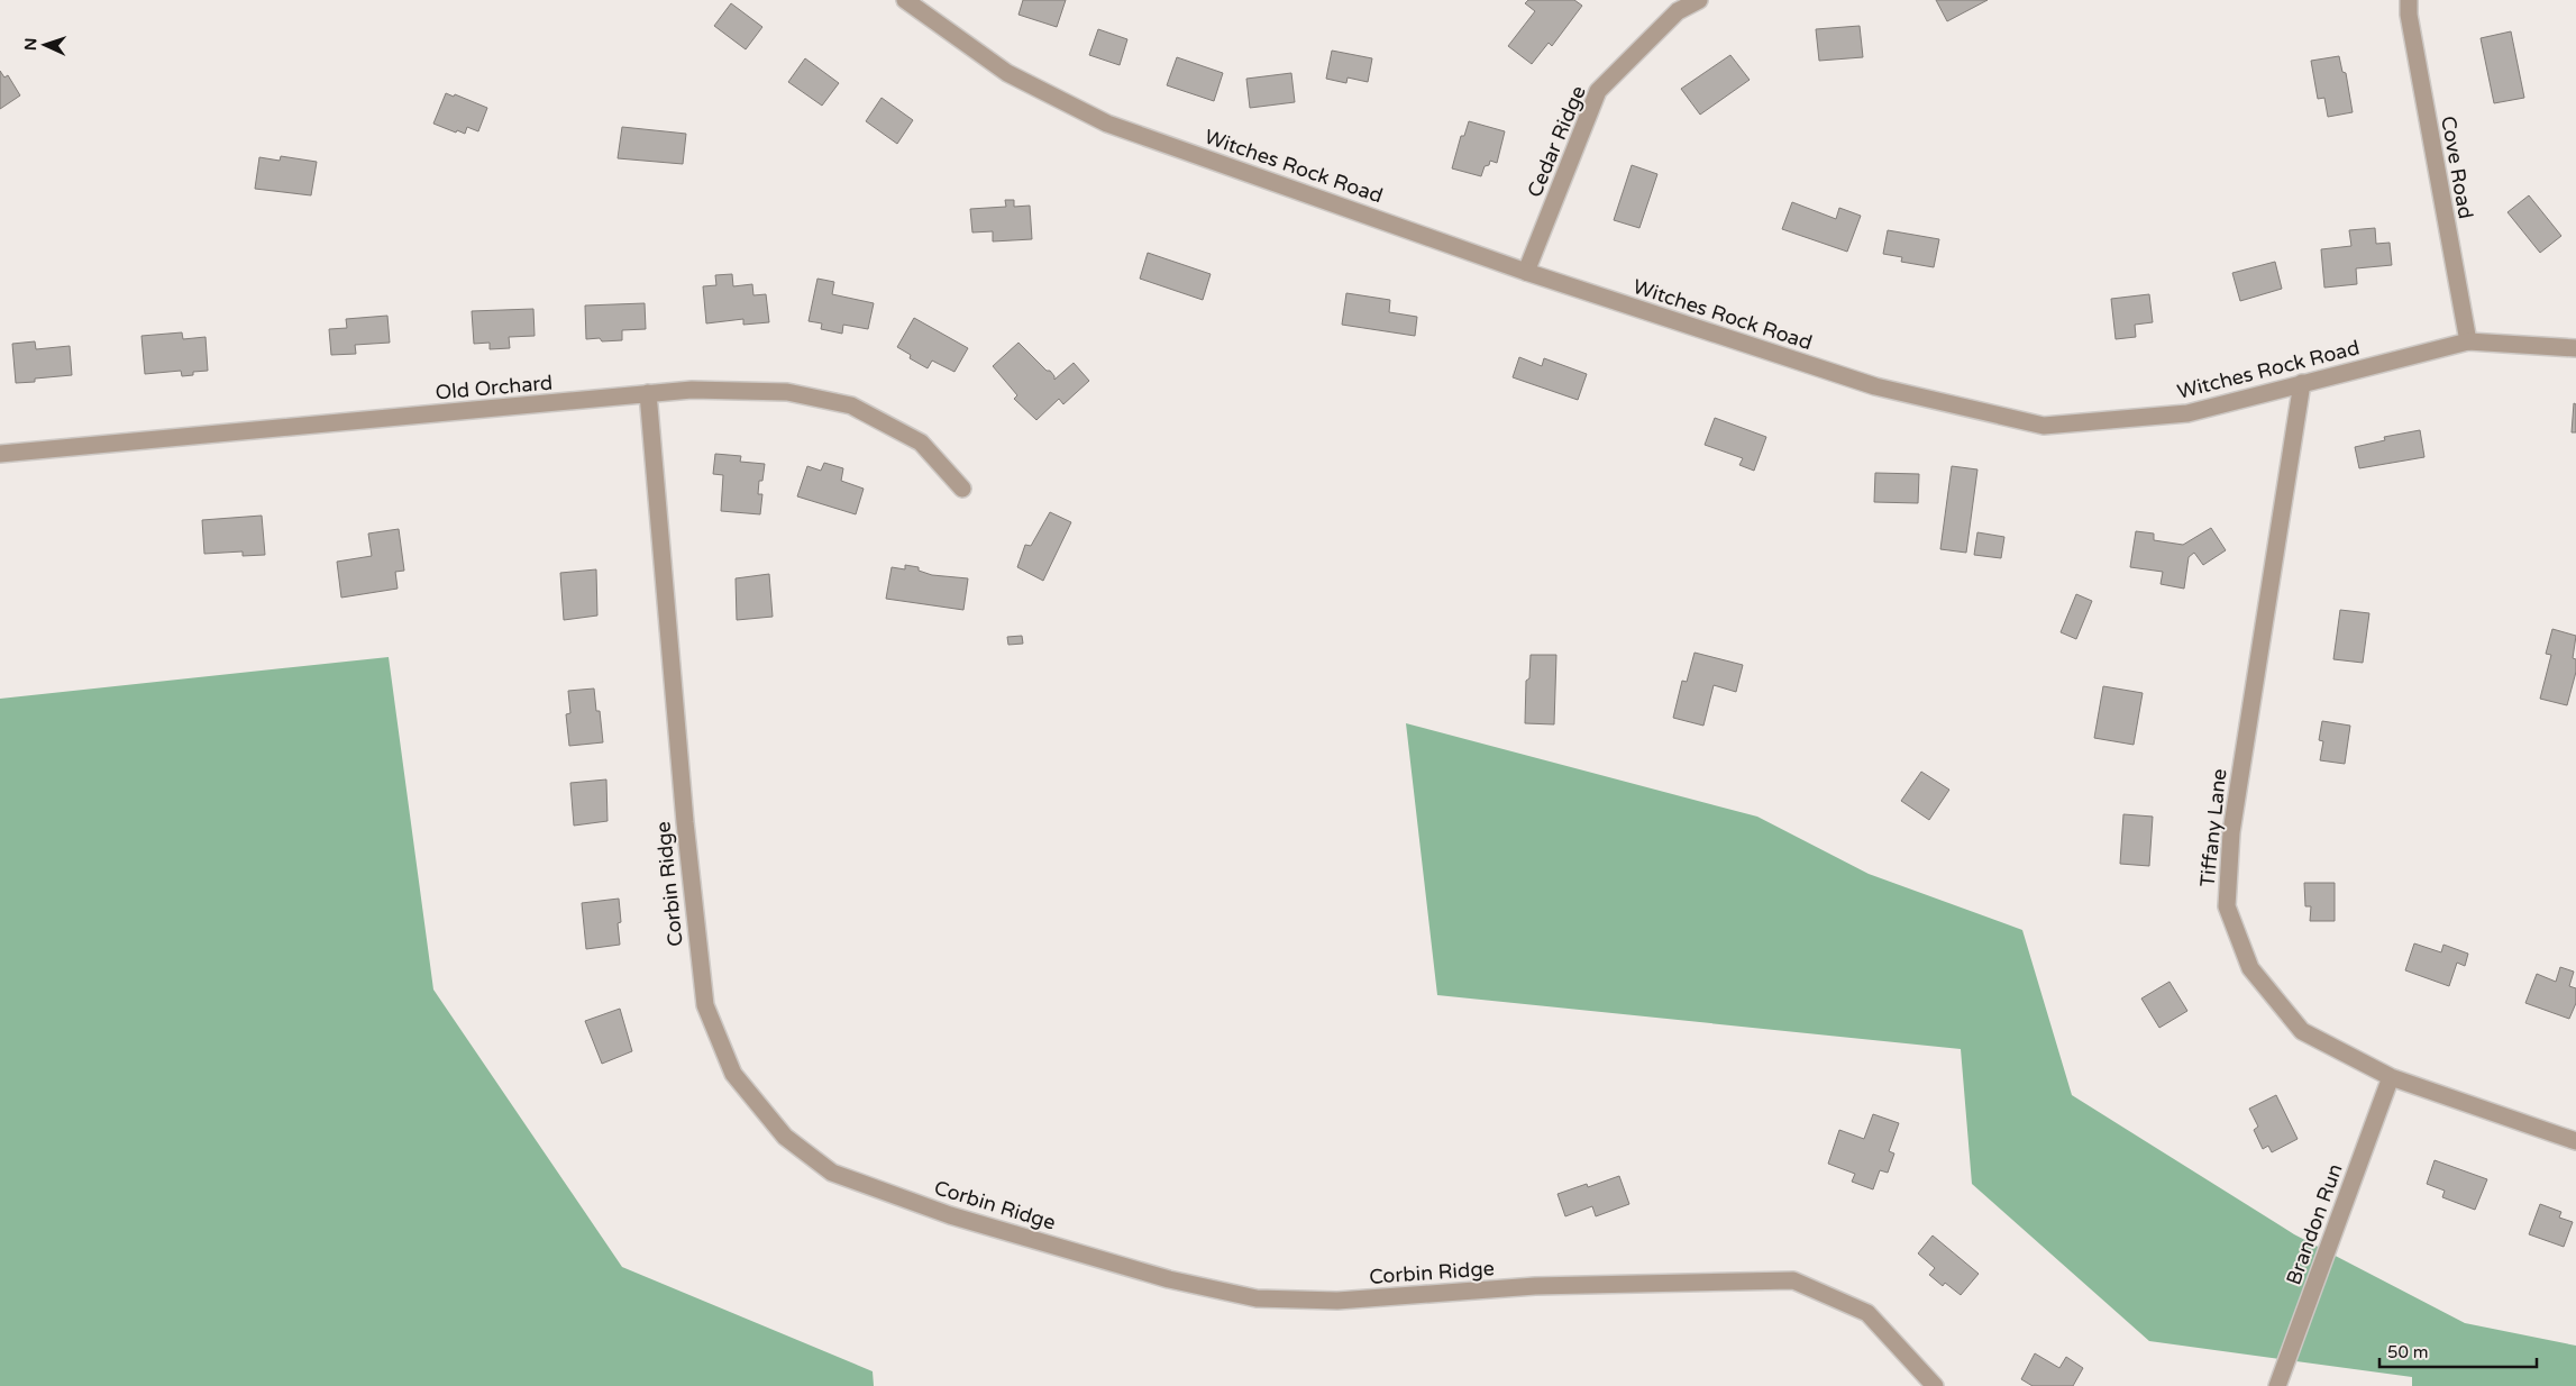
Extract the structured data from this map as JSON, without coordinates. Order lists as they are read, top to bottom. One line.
{"streets":{"street":["Cedar Ridge","Witches Rock Road","Cove Road","Old Orchard","Tiffany Lane","Corbin Ridge","Brandon Run"]},"crossings":[["Cedar Ridge","Witches Rock Road"],["Witches Rock Road","Cove Road"],["Witches Rock Road","Tiffany Lane"],["Old Orchard","Corbin Ridge"],["Tiffany Lane","Brandon Run"]],"scale_bar":"50 m","north":"left"}
